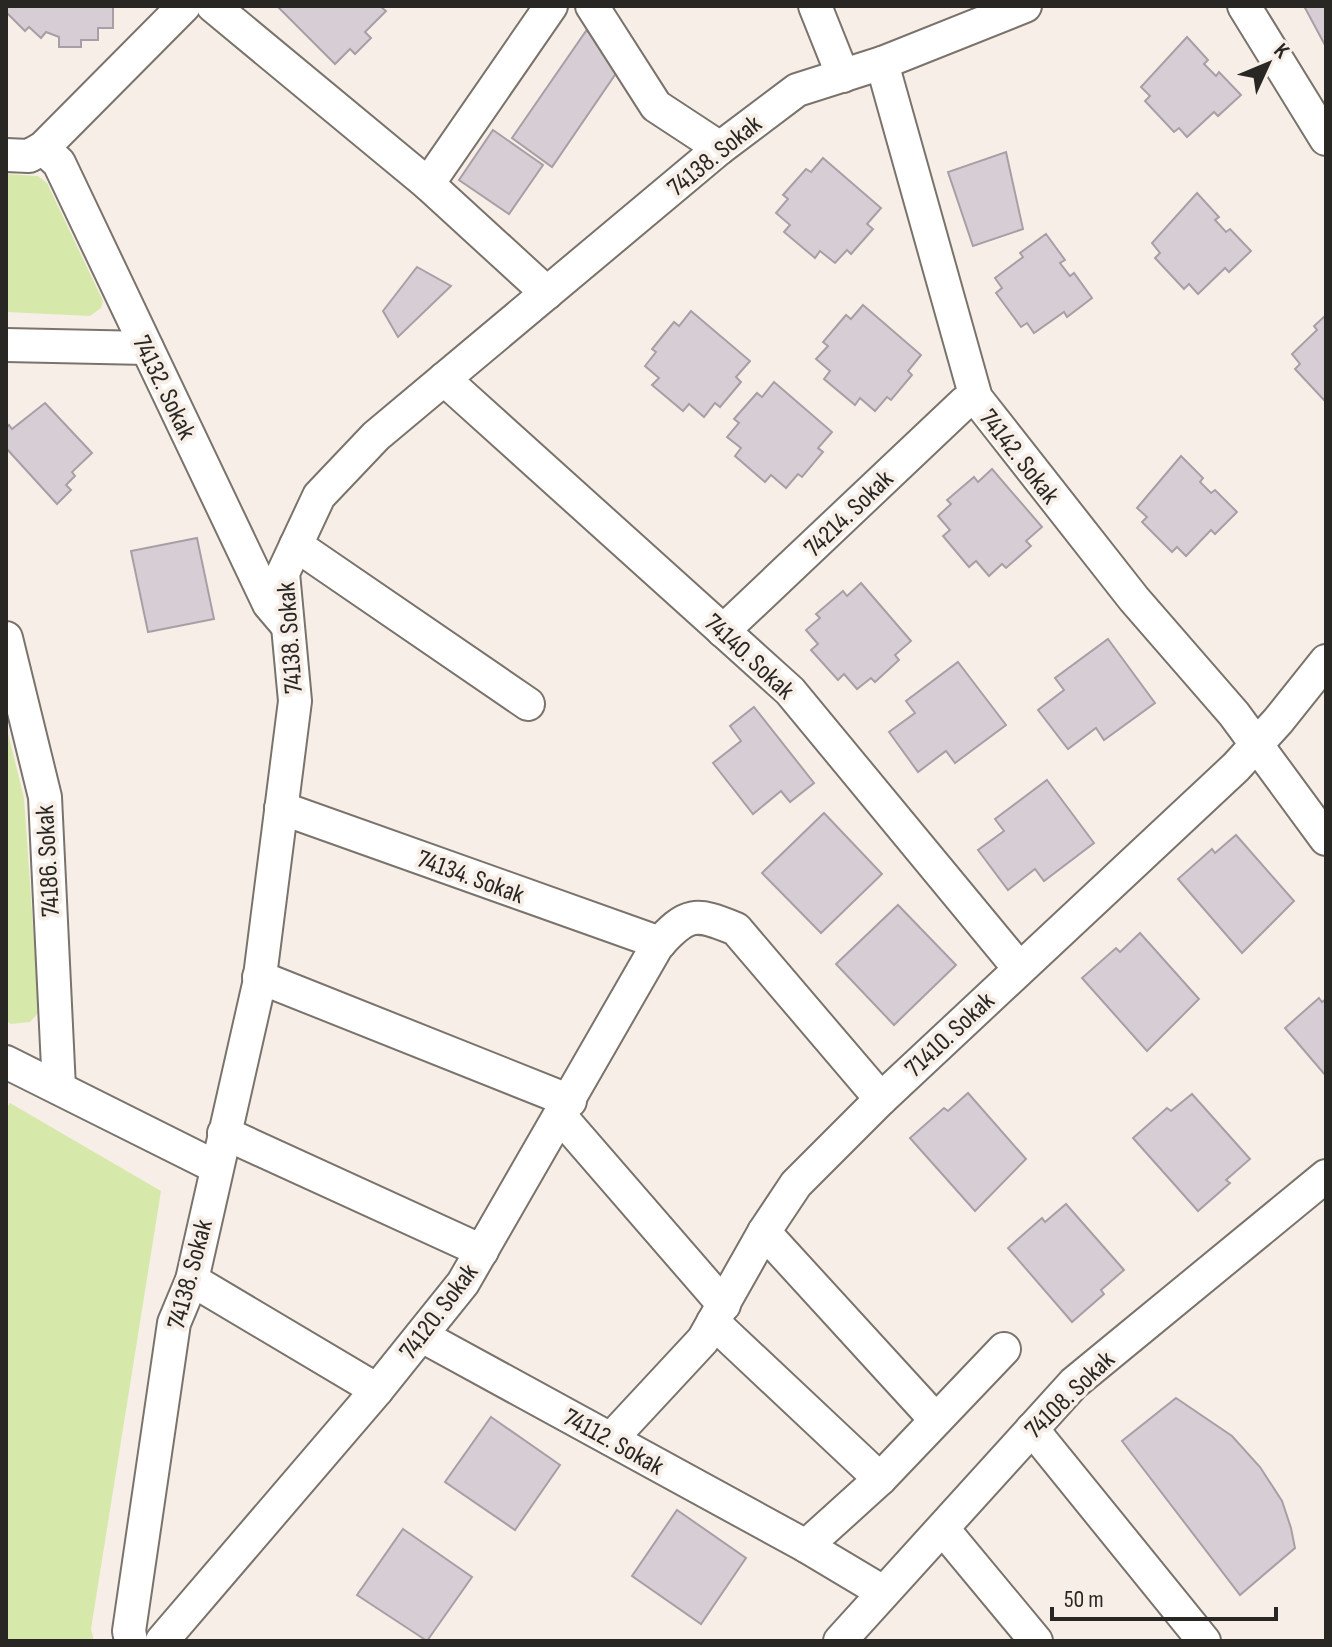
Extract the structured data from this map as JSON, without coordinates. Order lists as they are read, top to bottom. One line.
{"streets":{"street":["74138. Sokak","74132. Sokak","74142. Sokak","74214. Sokak","74140. Sokak","74186. Sokak","74134. Sokak","71410. Sokak","74120. Sokak","74108. Sokak","74112. Sokak"]},"crossings":[["74138. Sokak","74132. Sokak"],["74138. Sokak","74142. Sokak"],["74138. Sokak","74140. Sokak"],["74138. Sokak","74134. Sokak"],["74142. Sokak","74214. Sokak"],["74142. Sokak","71410. Sokak"],["74214. Sokak","74140. Sokak"],["74140. Sokak","71410. Sokak"],["74134. Sokak","74120. Sokak"],["71410. Sokak","74112. Sokak"],["74120. Sokak","74112. Sokak"],["74108. Sokak","74112. Sokak"]],"scale_bar":"50 m","north":"top right"}
